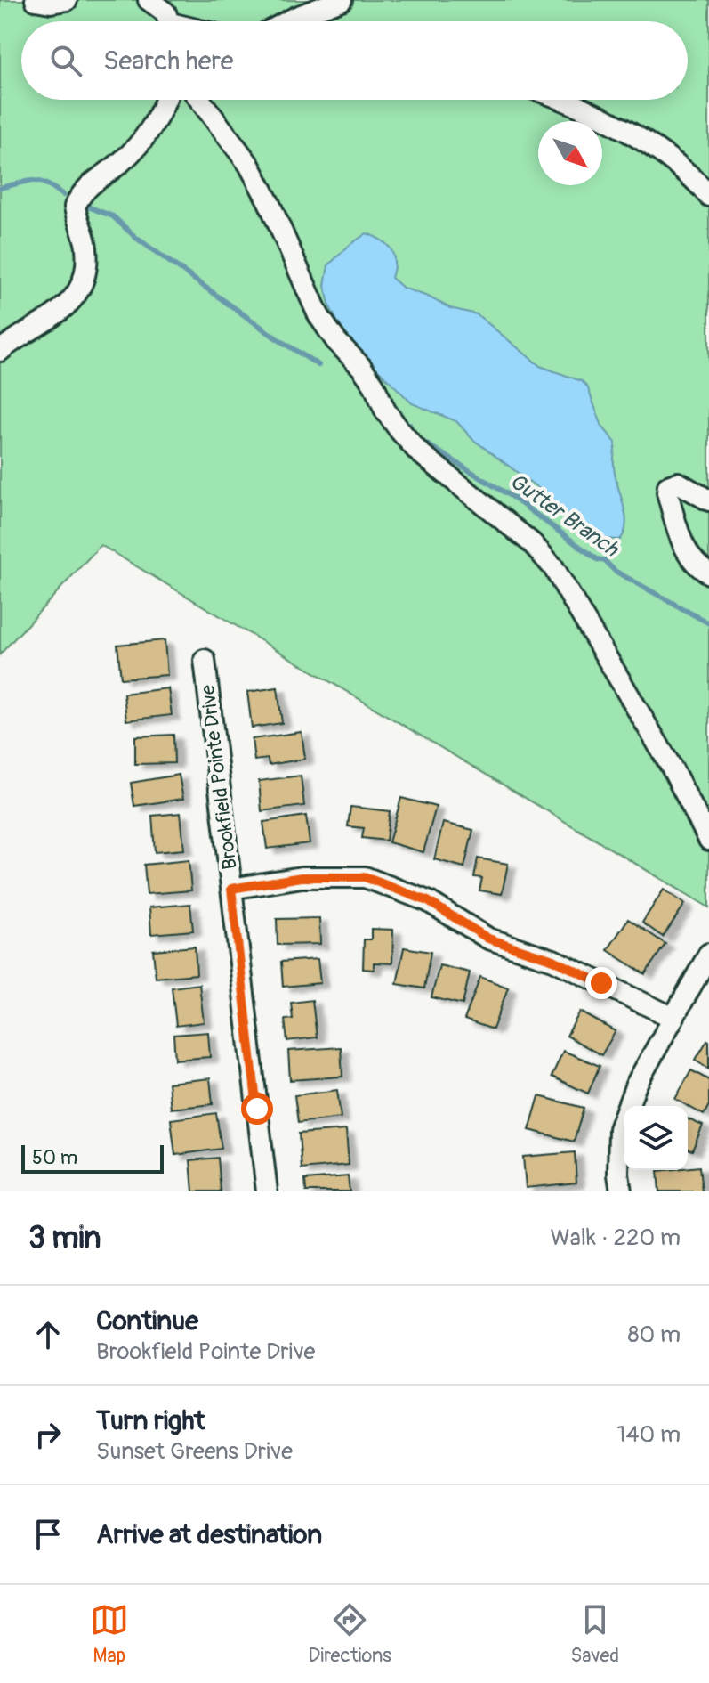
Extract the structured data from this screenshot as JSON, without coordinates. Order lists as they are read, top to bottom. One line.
{"streets":{"street":["Brookfield Pointe Drive"]},"water":["Gutter Branch"],"scale_bar":"50 m","north":"bottom right","page":{"search":"Search here","scale":"50 m","heading":["3 min","Walk · 220 m"],"list":[["Continue","Brookfield Pointe Drive","80 m"],["Turn right","Sunset Greens Drive","140 m"],"Arrive at destination"],"nav":["Map","Directions","Saved"]}}
